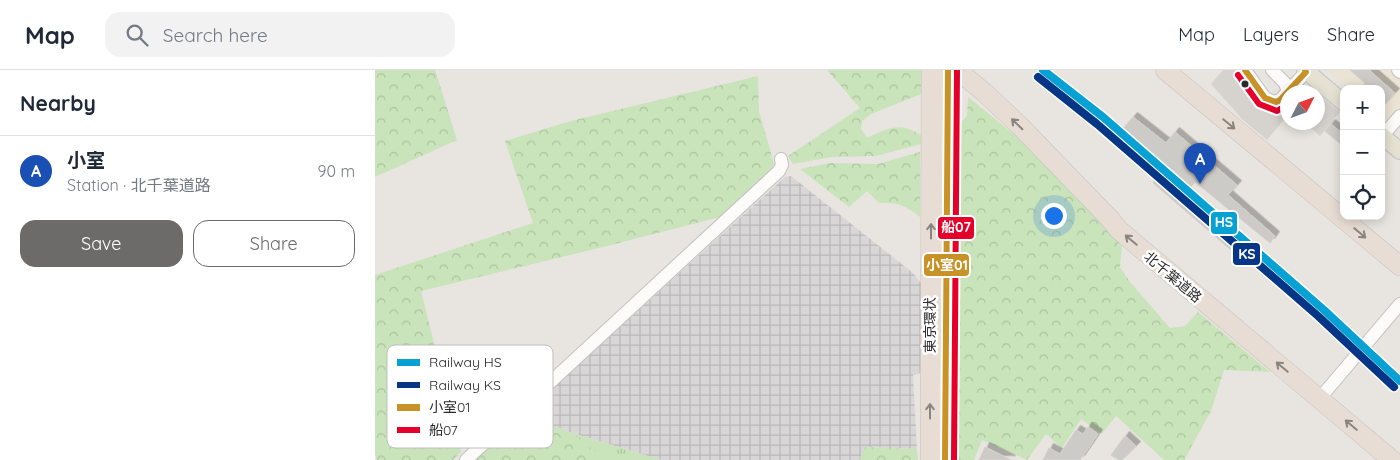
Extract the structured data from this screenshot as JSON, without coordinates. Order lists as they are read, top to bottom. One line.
{"streets":{"highway":["北千葉道路","東京環状"]},"lines":["rail line HS","transit line 小室01","transit line 船07","rail line KS"],"legend":["Railway HS","Railway KS","小室01","船07"],"north":"top right","page":{"header":"Map","search":"Search here","nav":["Map","Layers","Share"],"heading":"Nearby","map_buttons":["+","−"],"list":[{"mark":"A","name":"小室","note":"Station · 北千葉道路","value":"90 m"}],"pins":"A","buttons":["Save","Share"]}}
